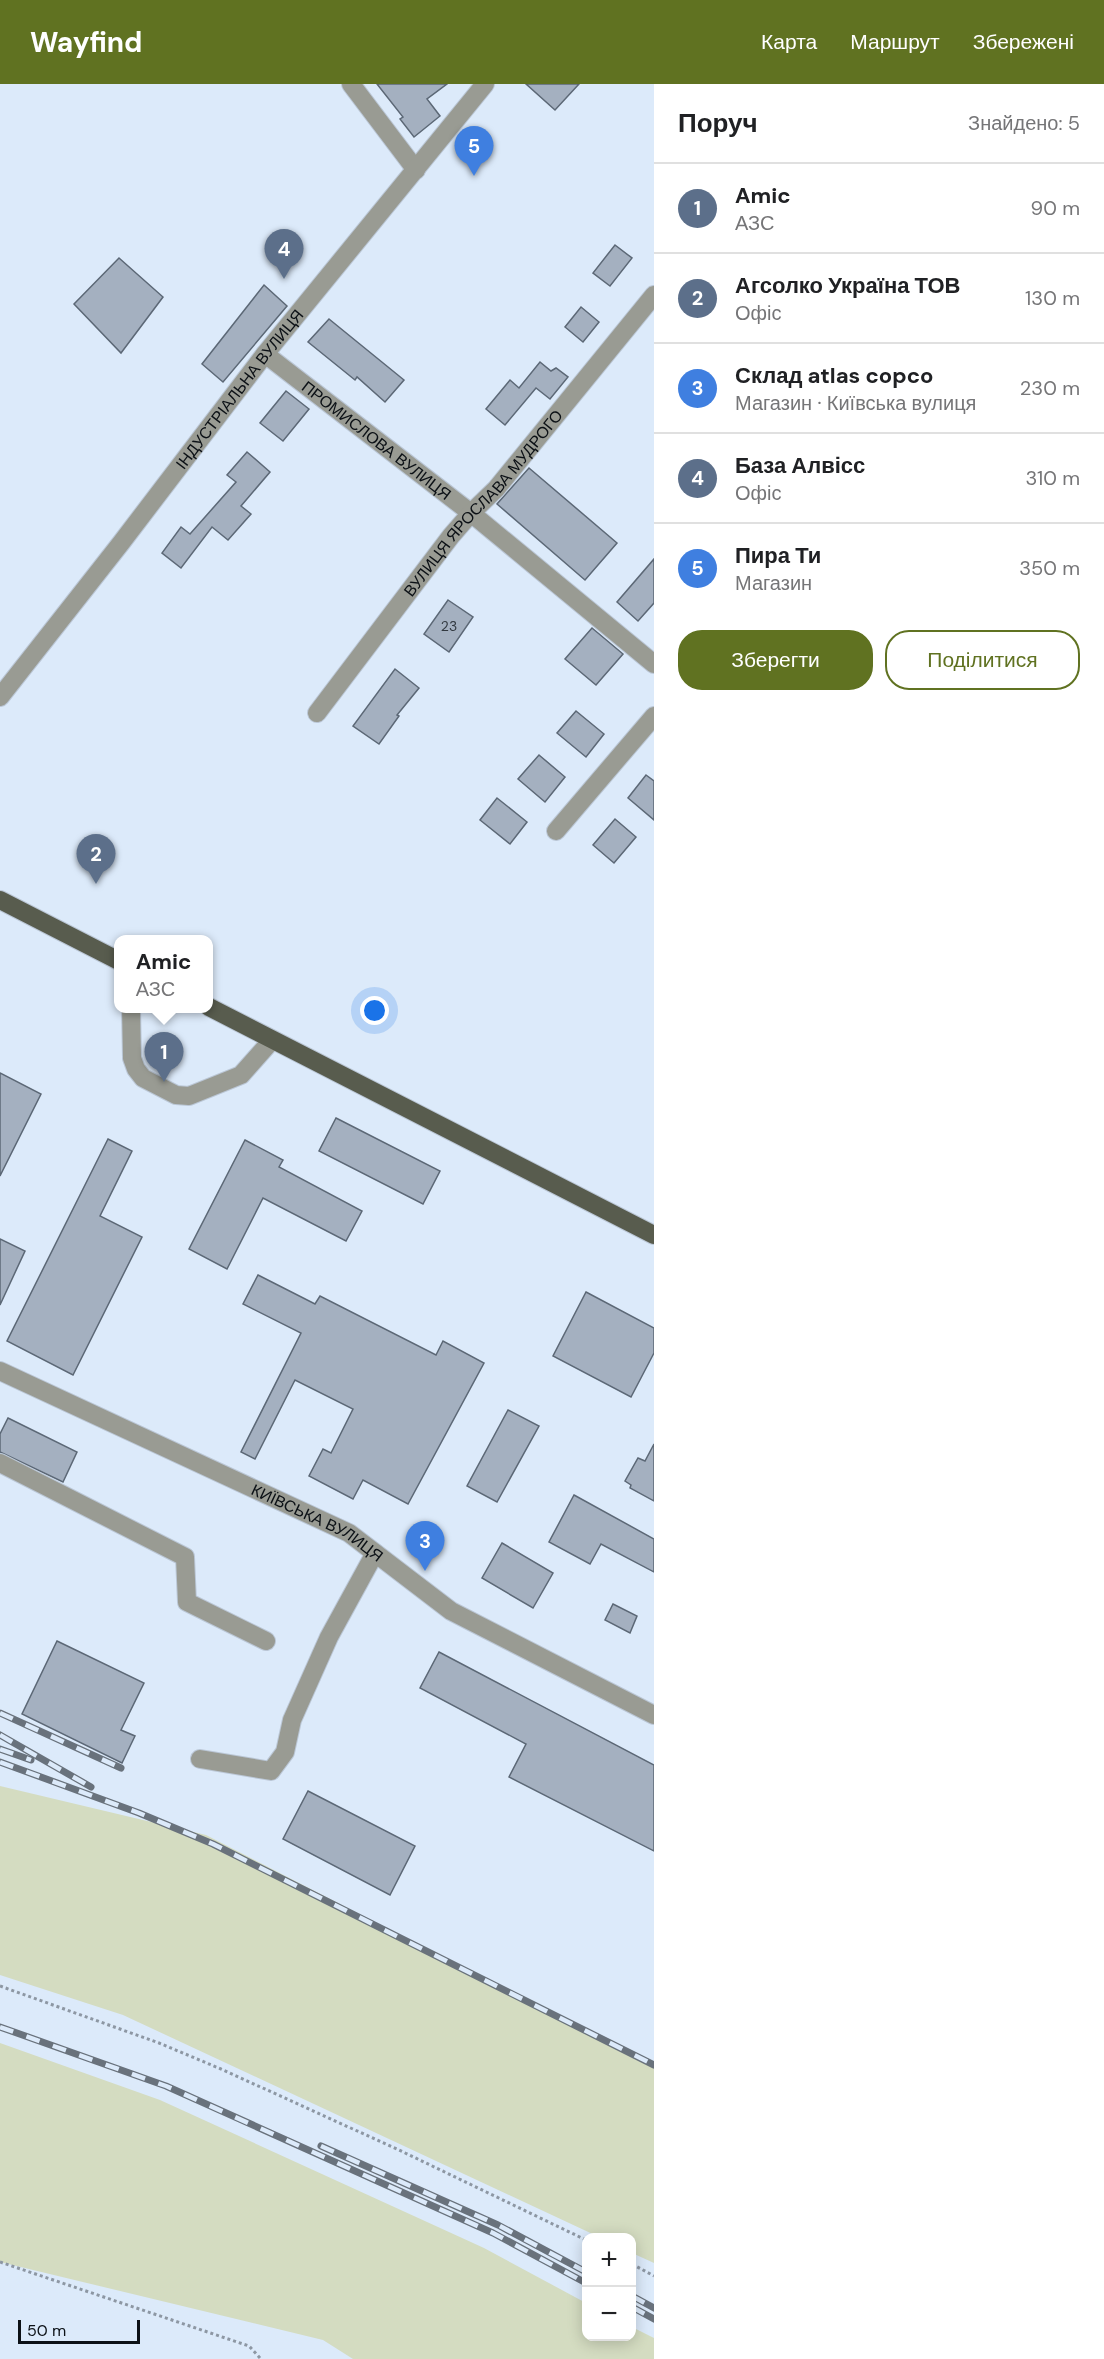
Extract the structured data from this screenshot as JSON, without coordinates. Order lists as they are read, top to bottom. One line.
{"streets":{"street":["ІНДУСТРІАЛЬНА ВУЛИЦЯ","ПРОМИСЛОВА ВУЛИЦЯ","ВУЛИЦЯ ЯРОСЛАВА МУДРОГО","КИЇВСЬКА ВУЛИЦЯ"]},"crossings":[["ІНДУСТРІАЛЬНА ВУЛИЦЯ","ПРОМИСЛОВА ВУЛИЦЯ"],["ПРОМИСЛОВА ВУЛИЦЯ","ВУЛИЦЯ ЯРОСЛАВА МУДРОГО"]],"house_numbers":["23"],"scale_bar":"50 m","page":{"header":"Wayfind","nav":["Карта","Маршрут","Збережені"],"heading":["Поруч","Знайдено: 5"],"pins":["5","4","2","1","3"],"list":[{"mark":"1","name":"Amic","note":"АЗС","value":"90 m"},{"mark":"2","name":"Агсолко Україна ТОВ","note":"Офіс","value":"130 m"},{"mark":"3","name":"Склад atlas copco","note":"Магазин · Київська вулиця","value":"230 m"},{"mark":"4","name":"База Алвісс","note":"Офіс","value":"310 m"},{"mark":"5","name":"Пира Ти","note":"Магазин","value":"350 m"}],"buttons":["Зберегти","Поділитися"],"popup":["Amic","АЗС"],"map_buttons":["+","−"],"scale":"50 m"}}
